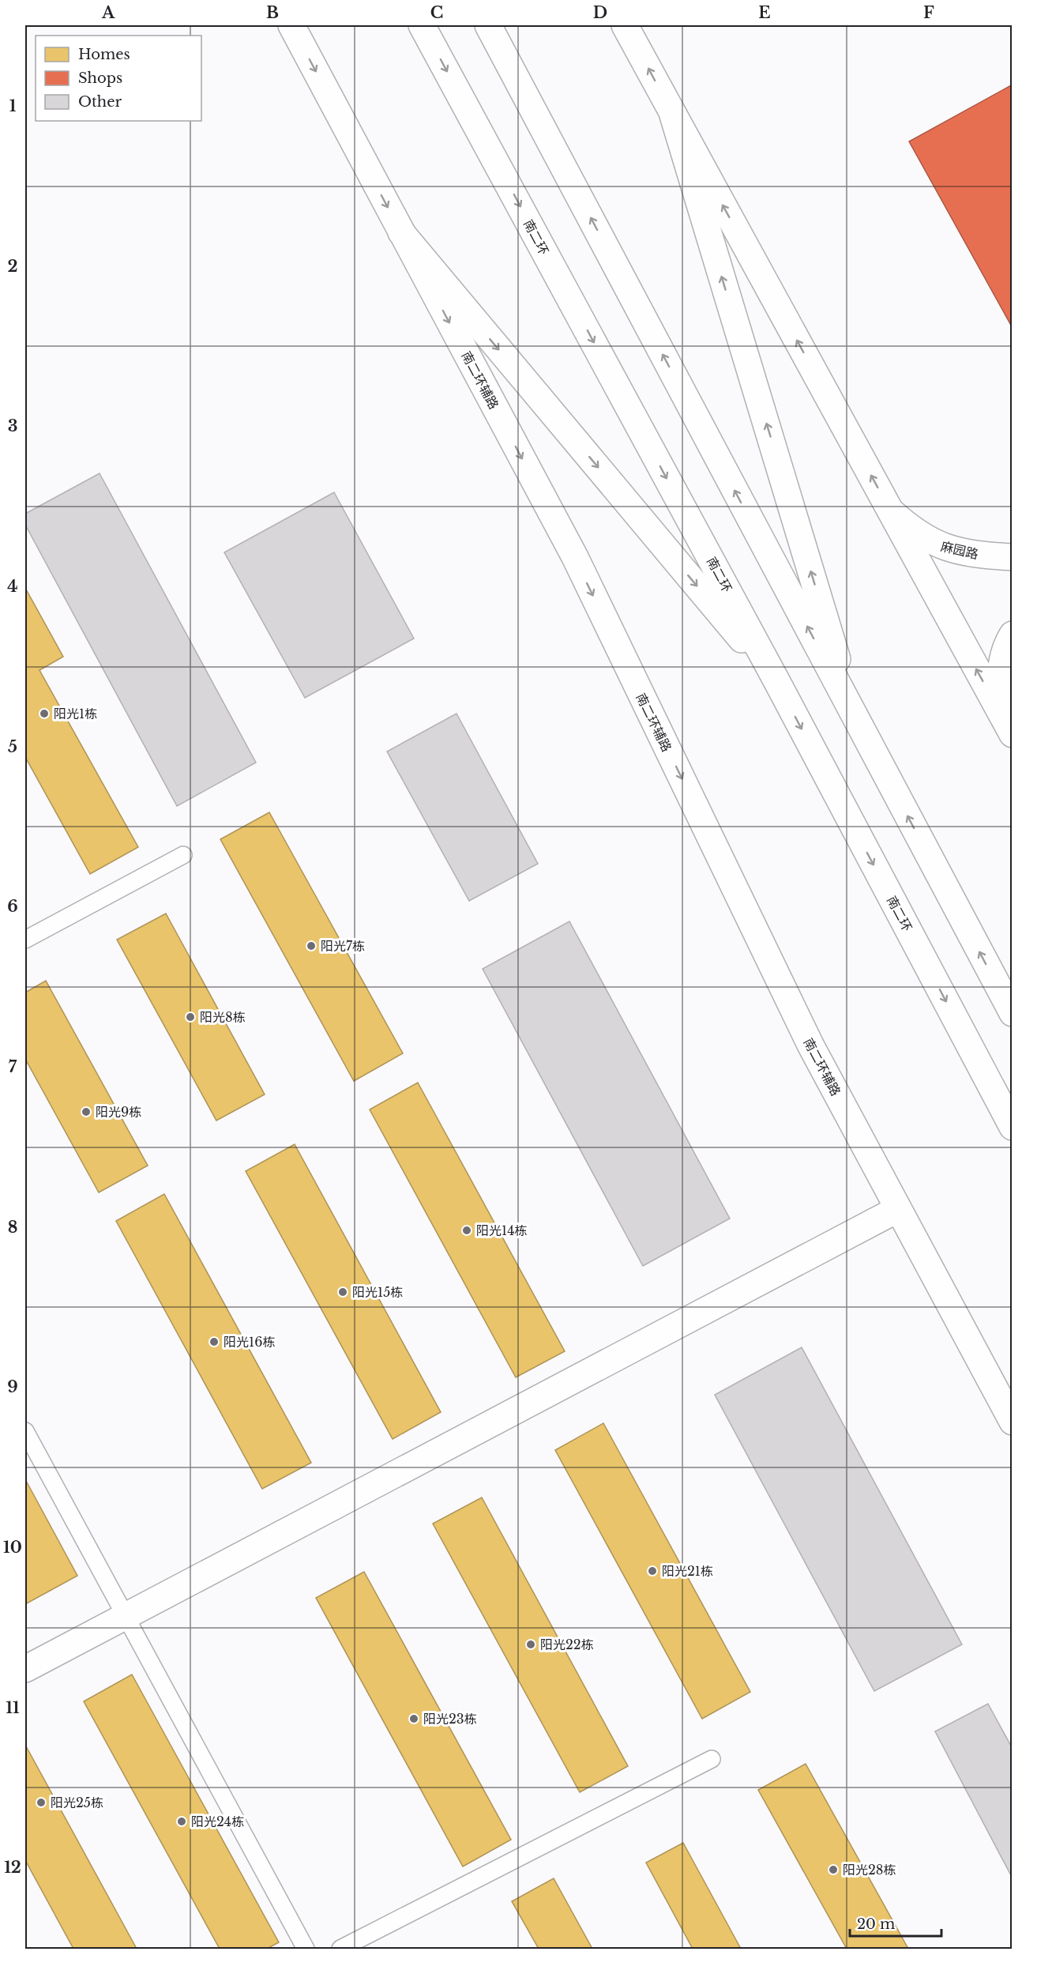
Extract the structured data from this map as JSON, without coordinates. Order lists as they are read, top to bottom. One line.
{"streets":{"main road":["南二环","南二环辅路","麻园路"]},"places":["阳光1栋","阳光7栋","阳光8栋","阳光9栋","阳光14栋","阳光15栋","阳光16栋","阳光21栋","阳光22栋","阳光23栋","阳光25栋","阳光24栋","阳光28栋"],"legend":["Homes","Shops","Other"],"scale_bar":"20 m","grid":{"columns":["A","B","C","D","E","F"],"rows":["1","2","3","4","5","6","7","8","9","10","11","12"]}}
